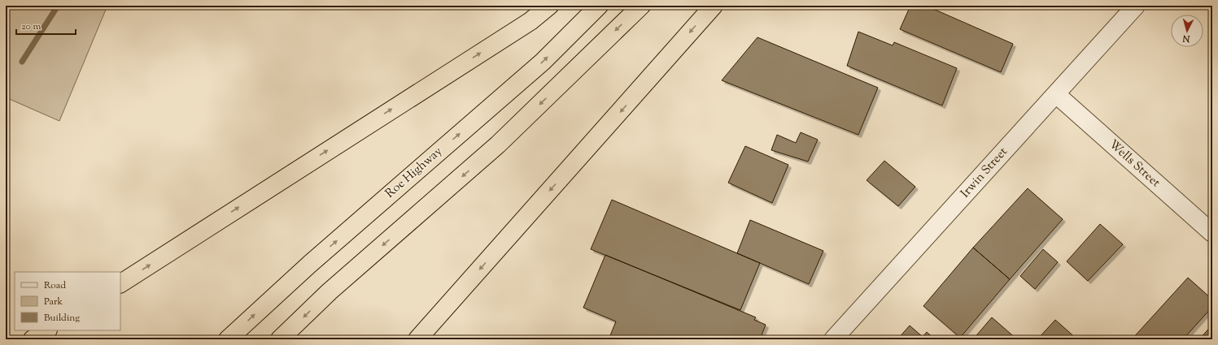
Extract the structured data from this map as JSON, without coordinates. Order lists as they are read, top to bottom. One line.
{"streets":{"highway":["Roe Highway"],"street":["Wells Street","Irwin Street"]},"crossings":[["Wells Street","Irwin Street"]],"legend":["Road","Park","Building"],"scale_bar":"20 m","north":"bottom"}
